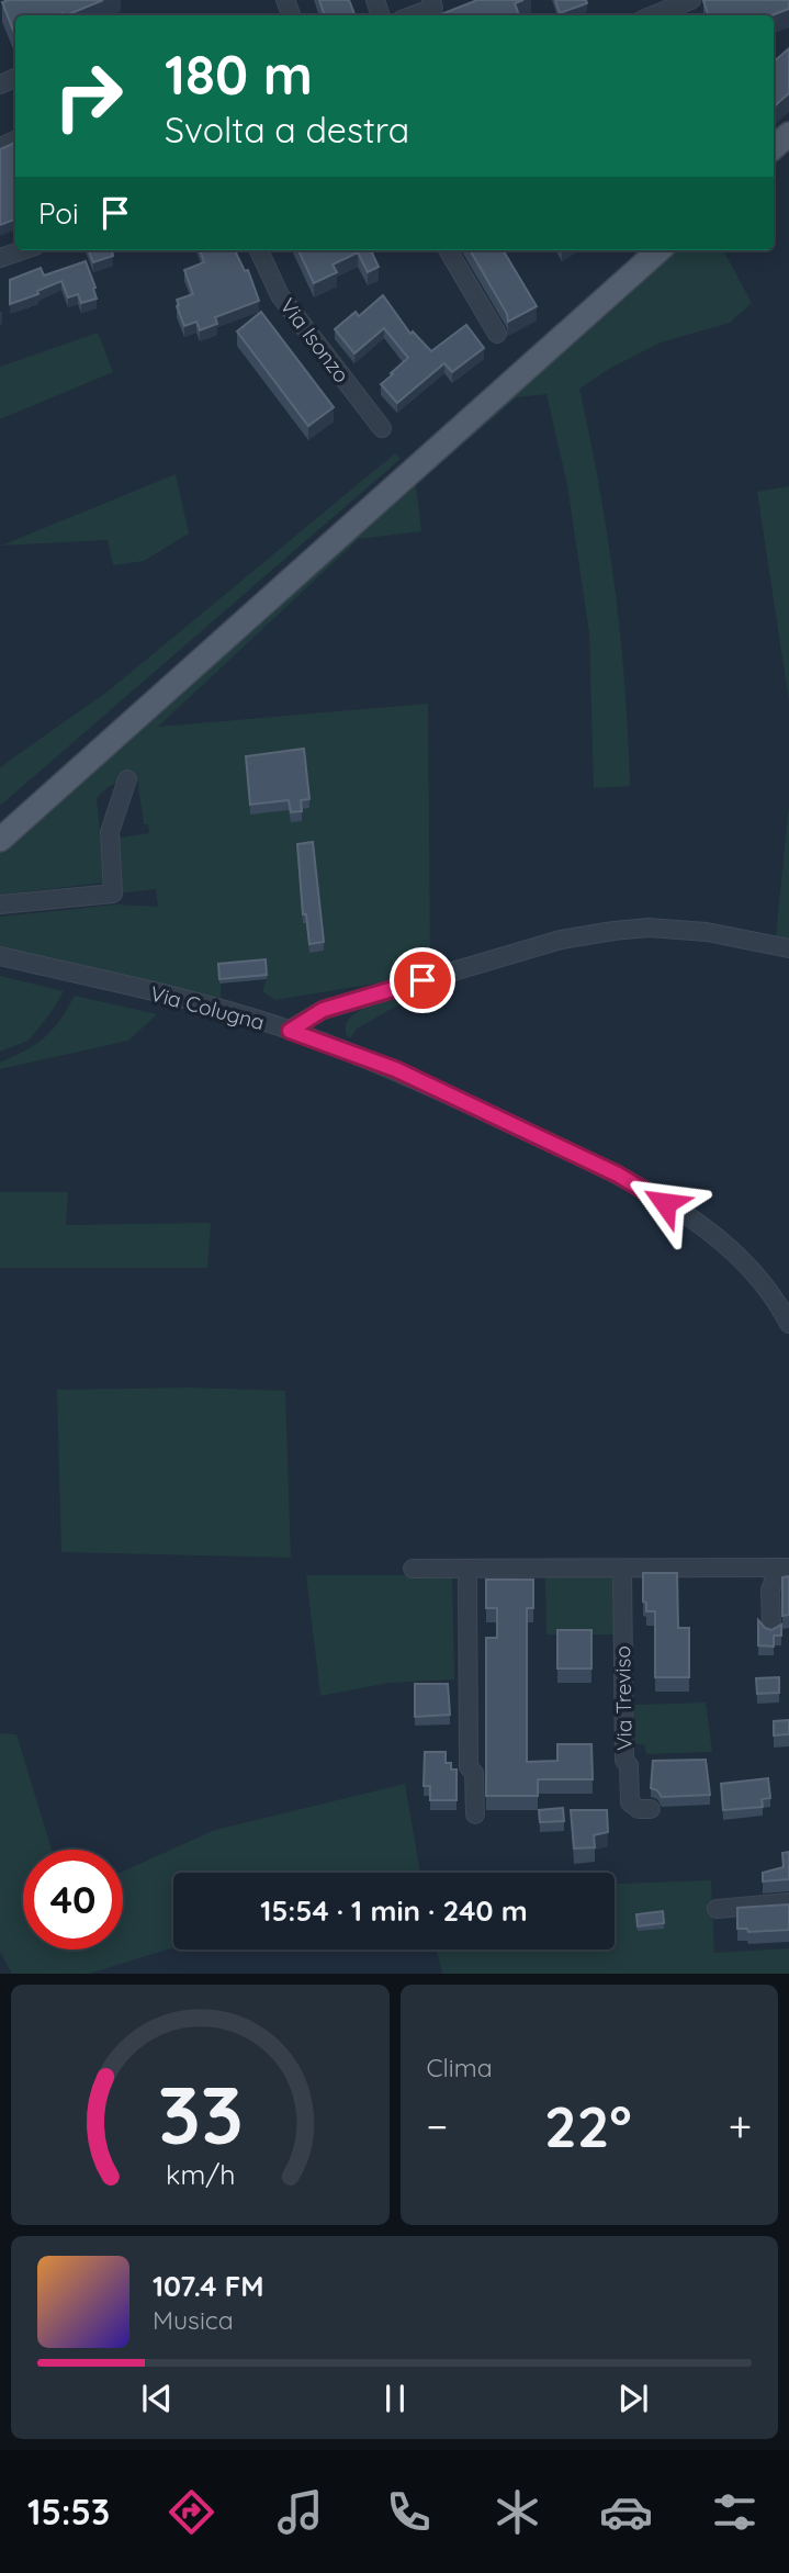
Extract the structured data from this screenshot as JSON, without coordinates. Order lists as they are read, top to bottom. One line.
{"streets":{"street":["Via Isonzo","Via Colugna","Via Treviso"]},"page":{"turn":["180 m","Svolta a destra"],"then":"Poi","limit":"40","trip":"15:54 · 1 min · 240 m","tile":"Clima","heat":["−","22°","+"],"song":["107.4 FM","Musica"],"tabs":"15:53","gauge":["33","km/h"]}}
